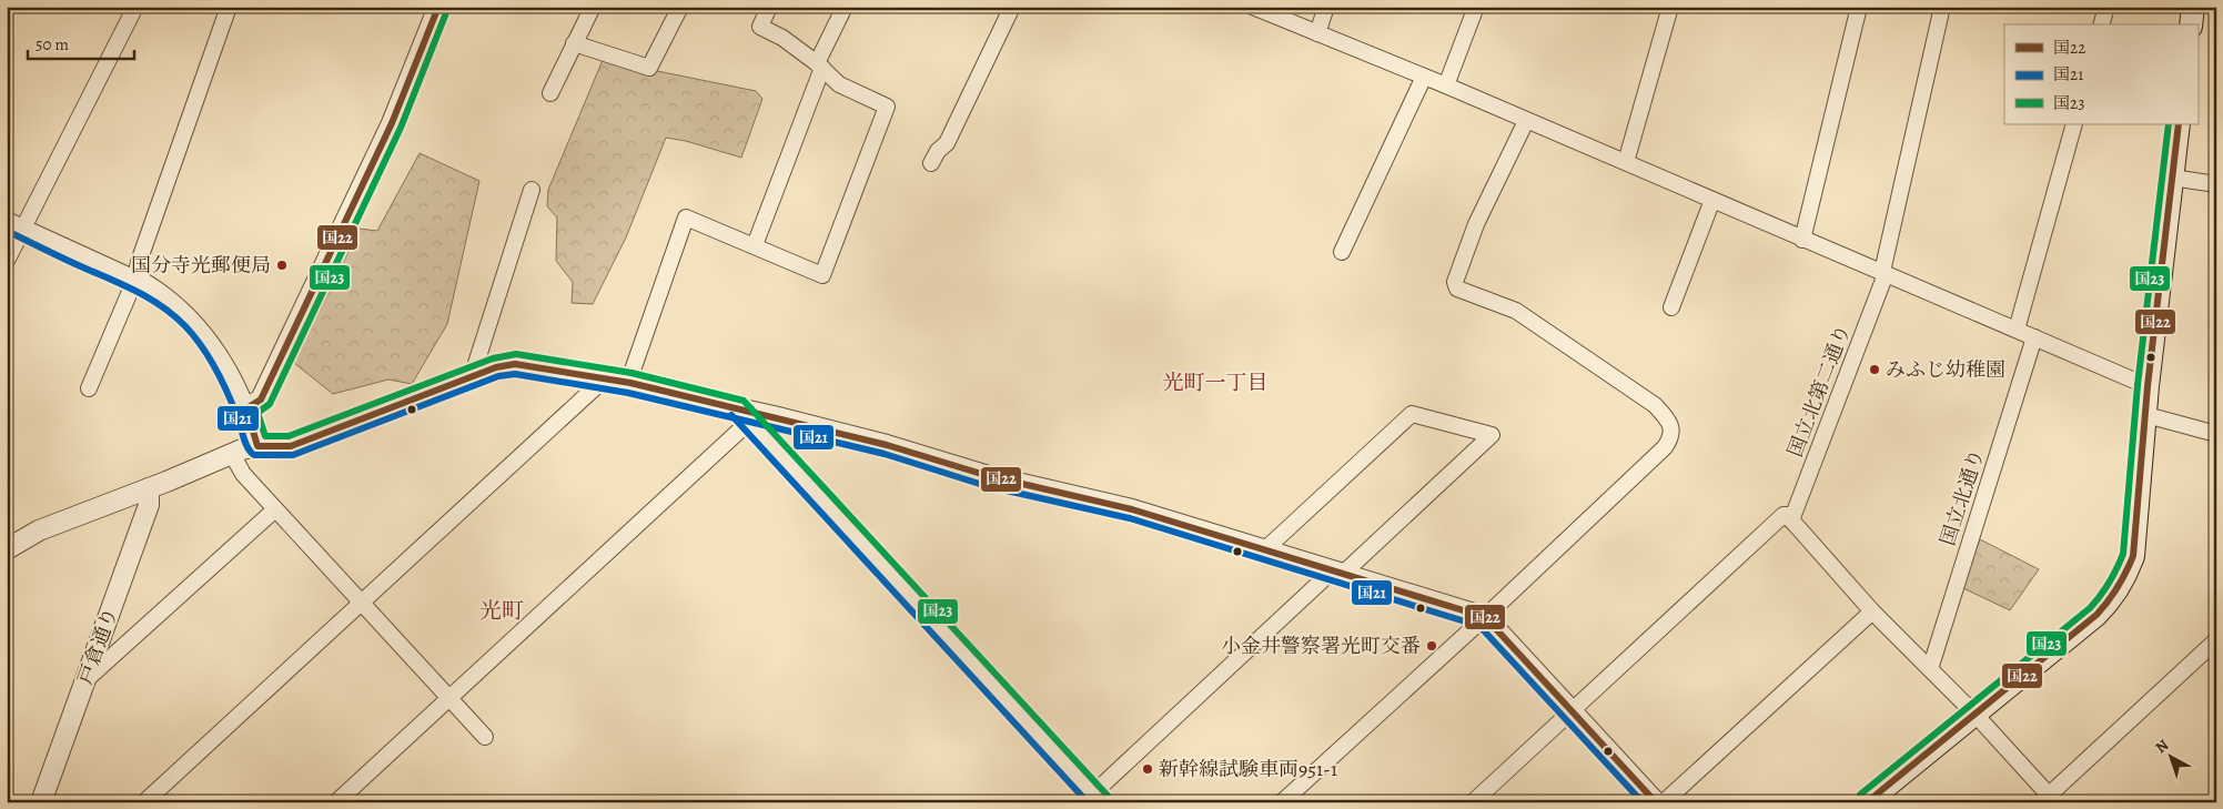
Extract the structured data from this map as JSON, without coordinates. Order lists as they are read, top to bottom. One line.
{"streets":{"street":["国立北第二通り","国立北通り","戸倉通り"]},"districts":["光町一丁目","光町"],"places":["国分寺光郵便局","みふじ幼稚園","小金井警察署光町交番","新幹線試験車両951-1"],"lines":["transit line 国22","transit line 国23","transit line 国21"],"legend":["国22","国21","国23"],"scale_bar":"50 m","north":"top left"}
